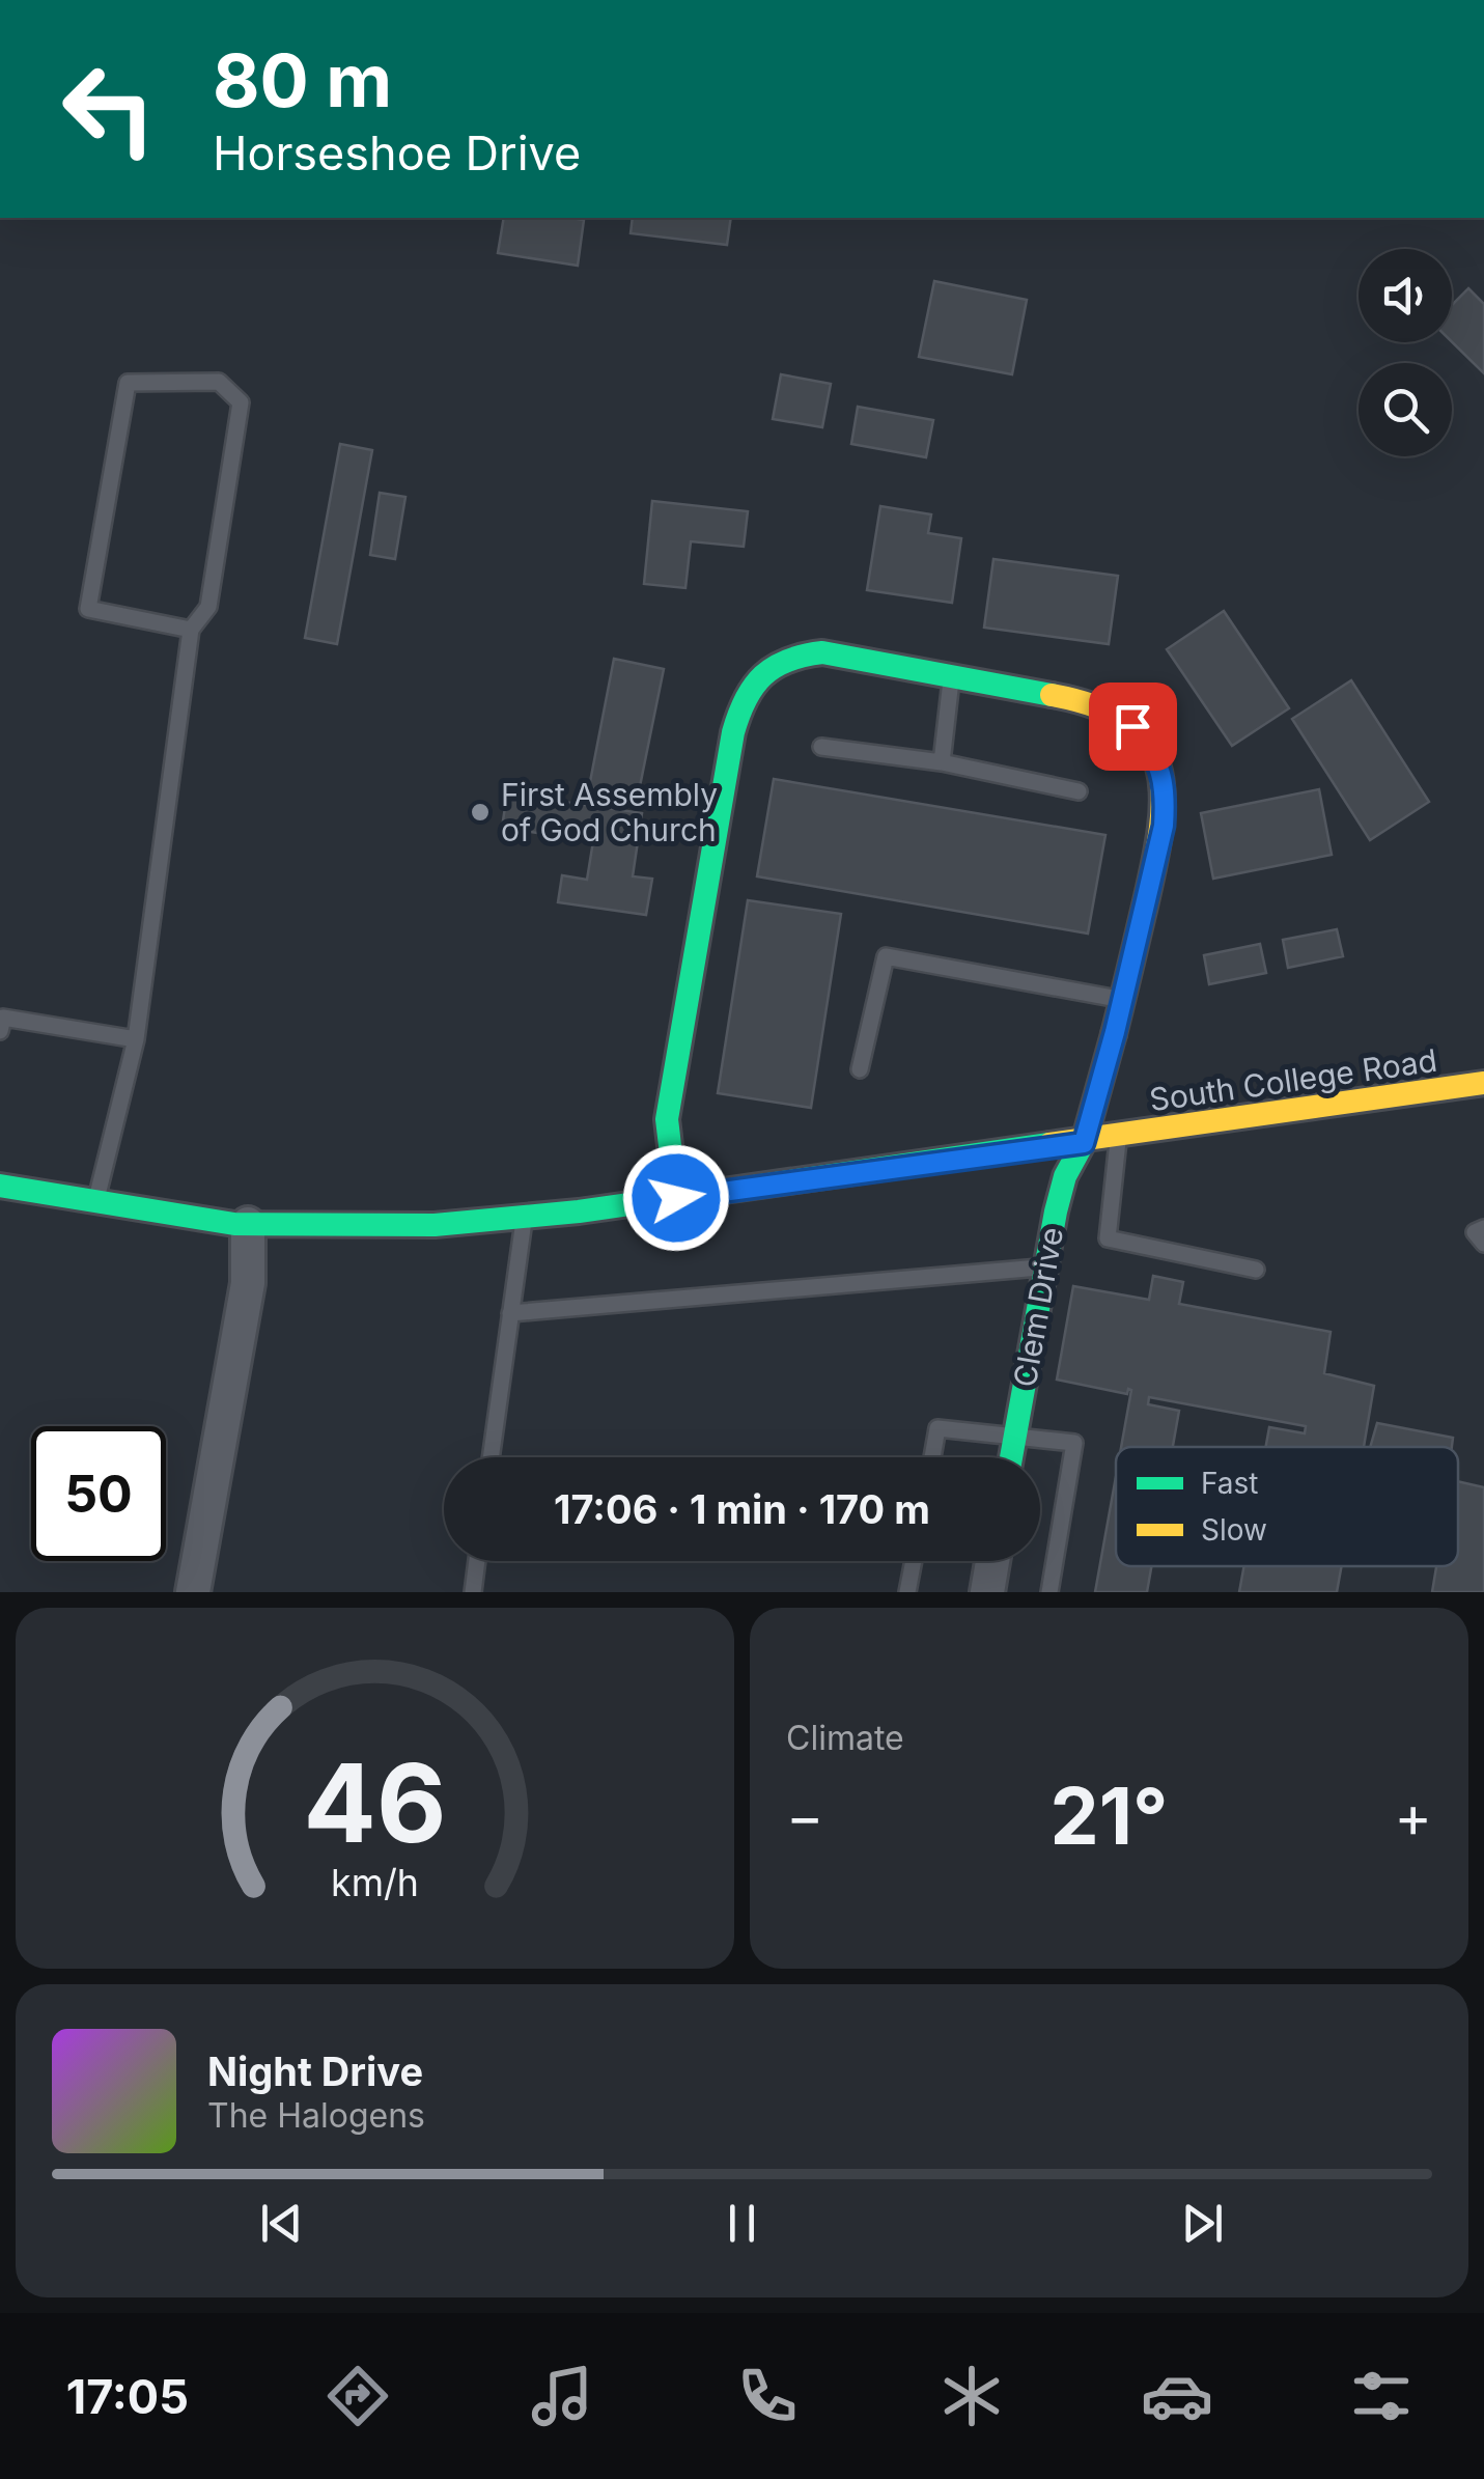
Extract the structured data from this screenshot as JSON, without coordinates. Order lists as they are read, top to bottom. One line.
{"streets":{"street":["South College Road","Clem Drive"]},"crossings":[["South College Road","Clem Drive"]],"places":["First Assembly of God Church"],"legend":["Fast","Slow"],"page":{"turn":["80 m","Horseshoe Drive"],"limit":"50","trip":"17:06 · 1 min · 170 m","tile":"Climate","heat":["−","21°","+"],"song":["Night Drive","The Halogens"],"tabs":"17:05","gauge":["46","km/h"]}}
